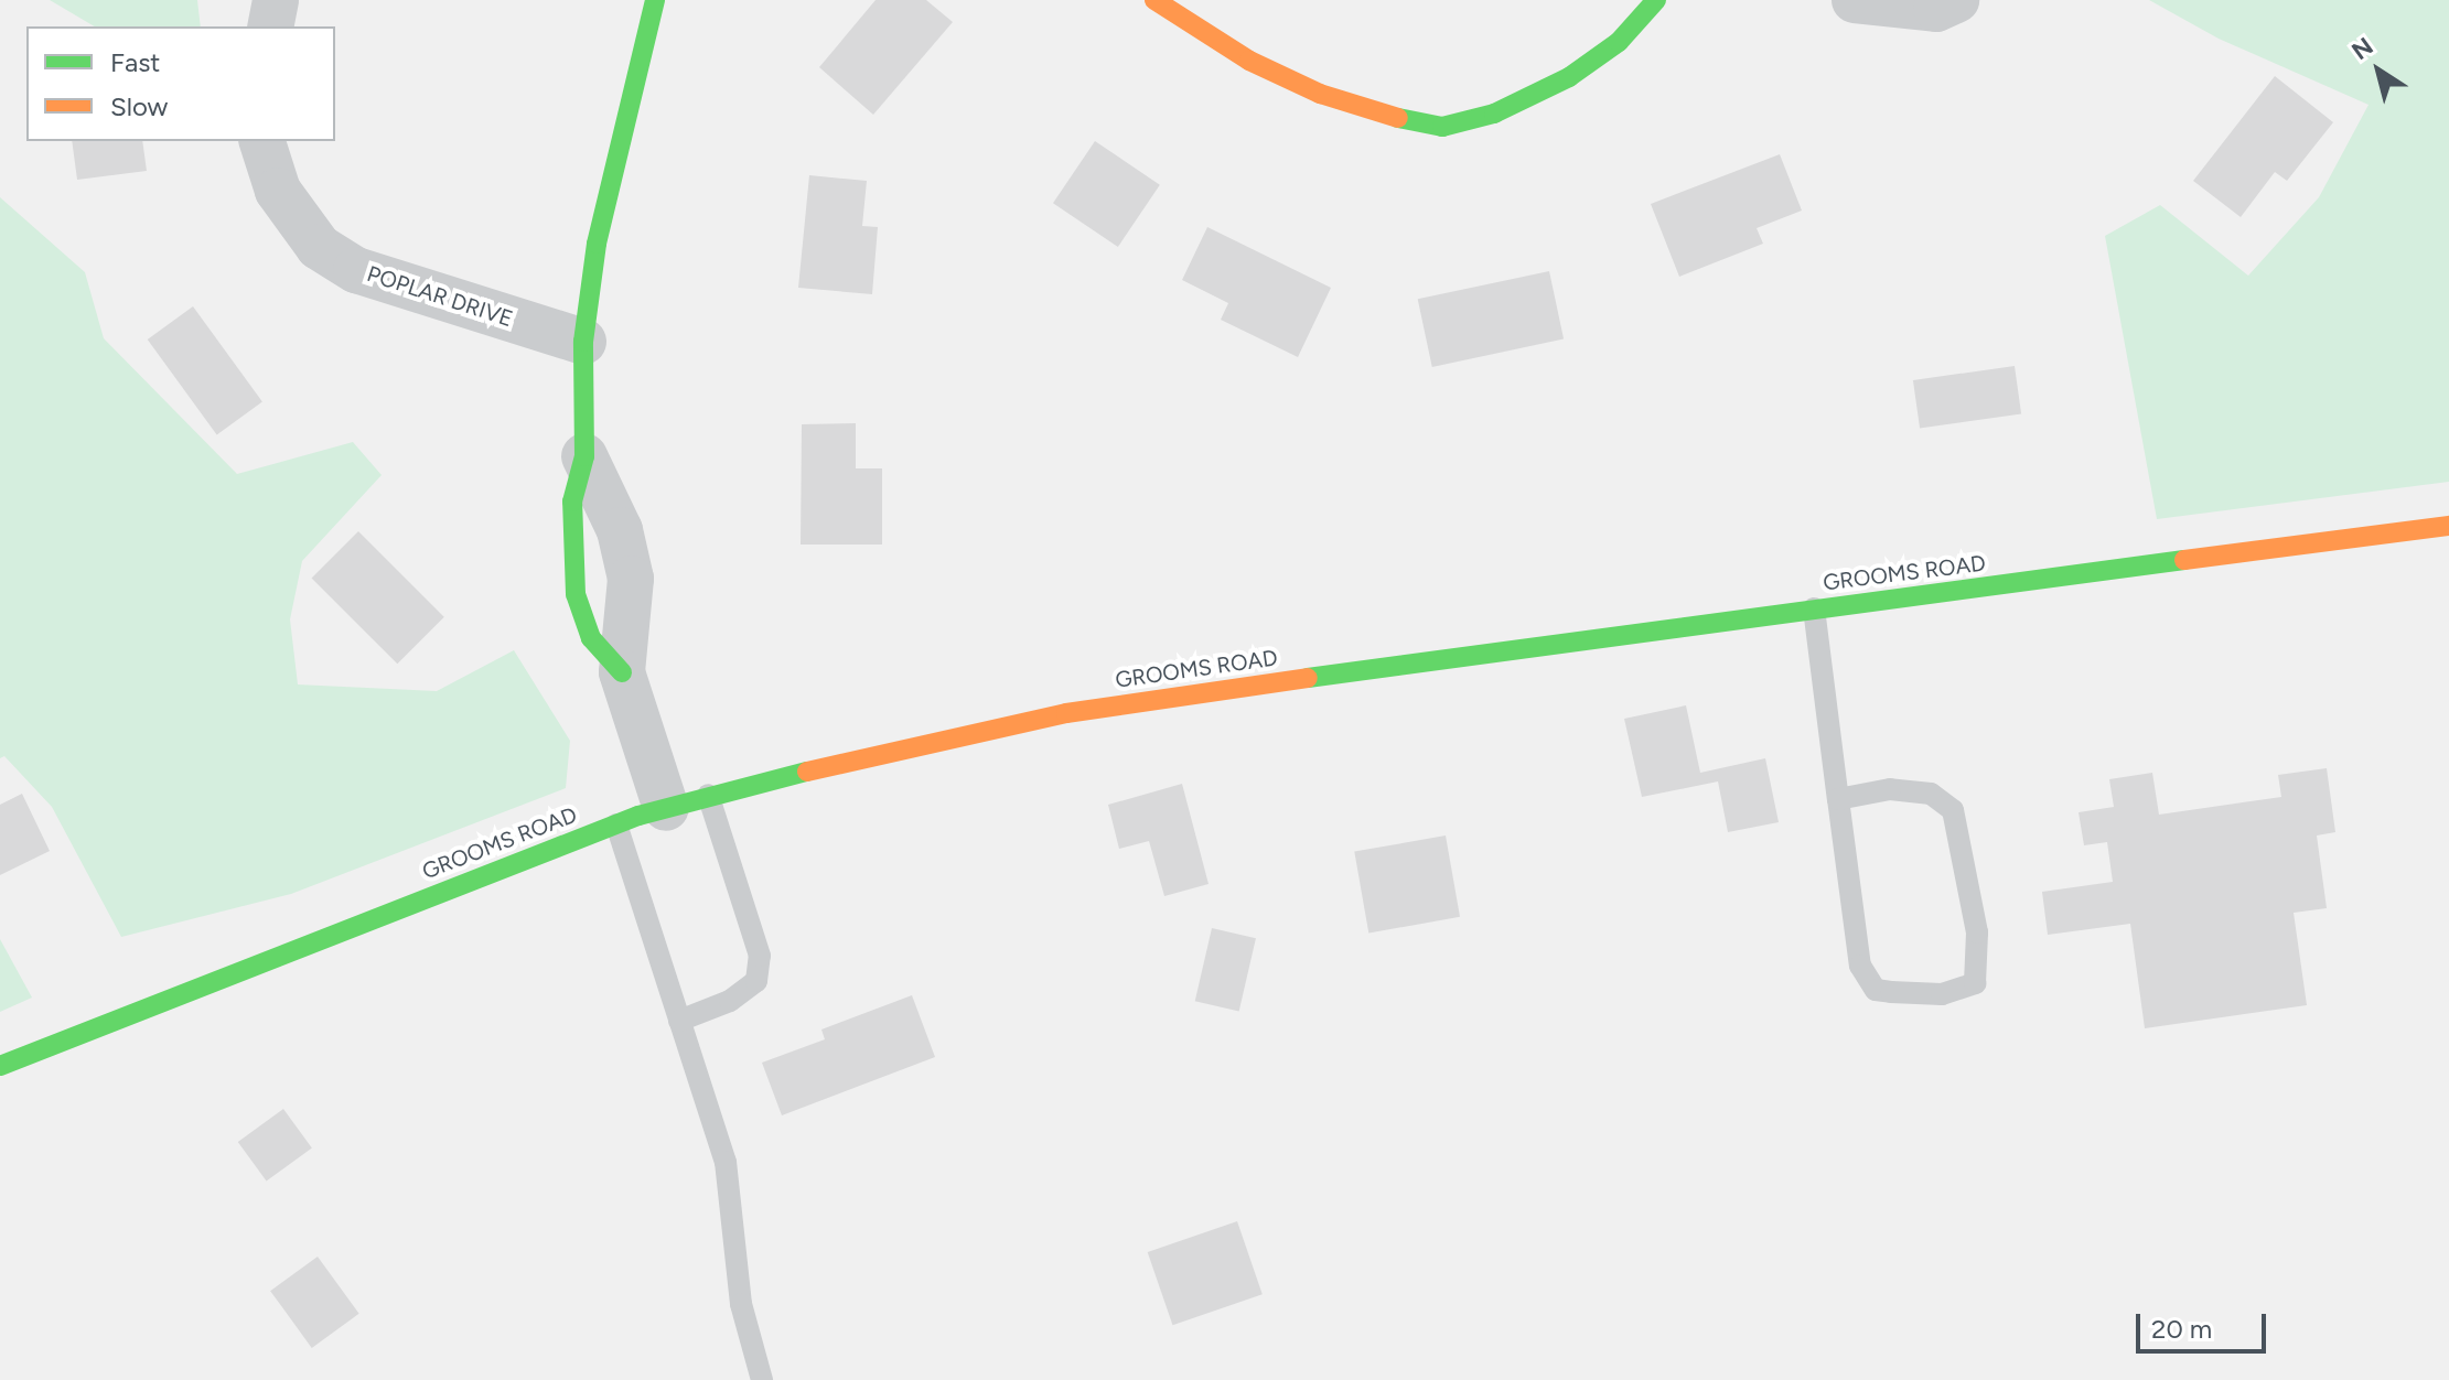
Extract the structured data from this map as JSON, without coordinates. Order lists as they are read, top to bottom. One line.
{"streets":{"street":["POPLAR DRIVE","GROOMS ROAD"]},"legend":["Fast","Slow"],"scale_bar":"20 m","north":"top left"}
